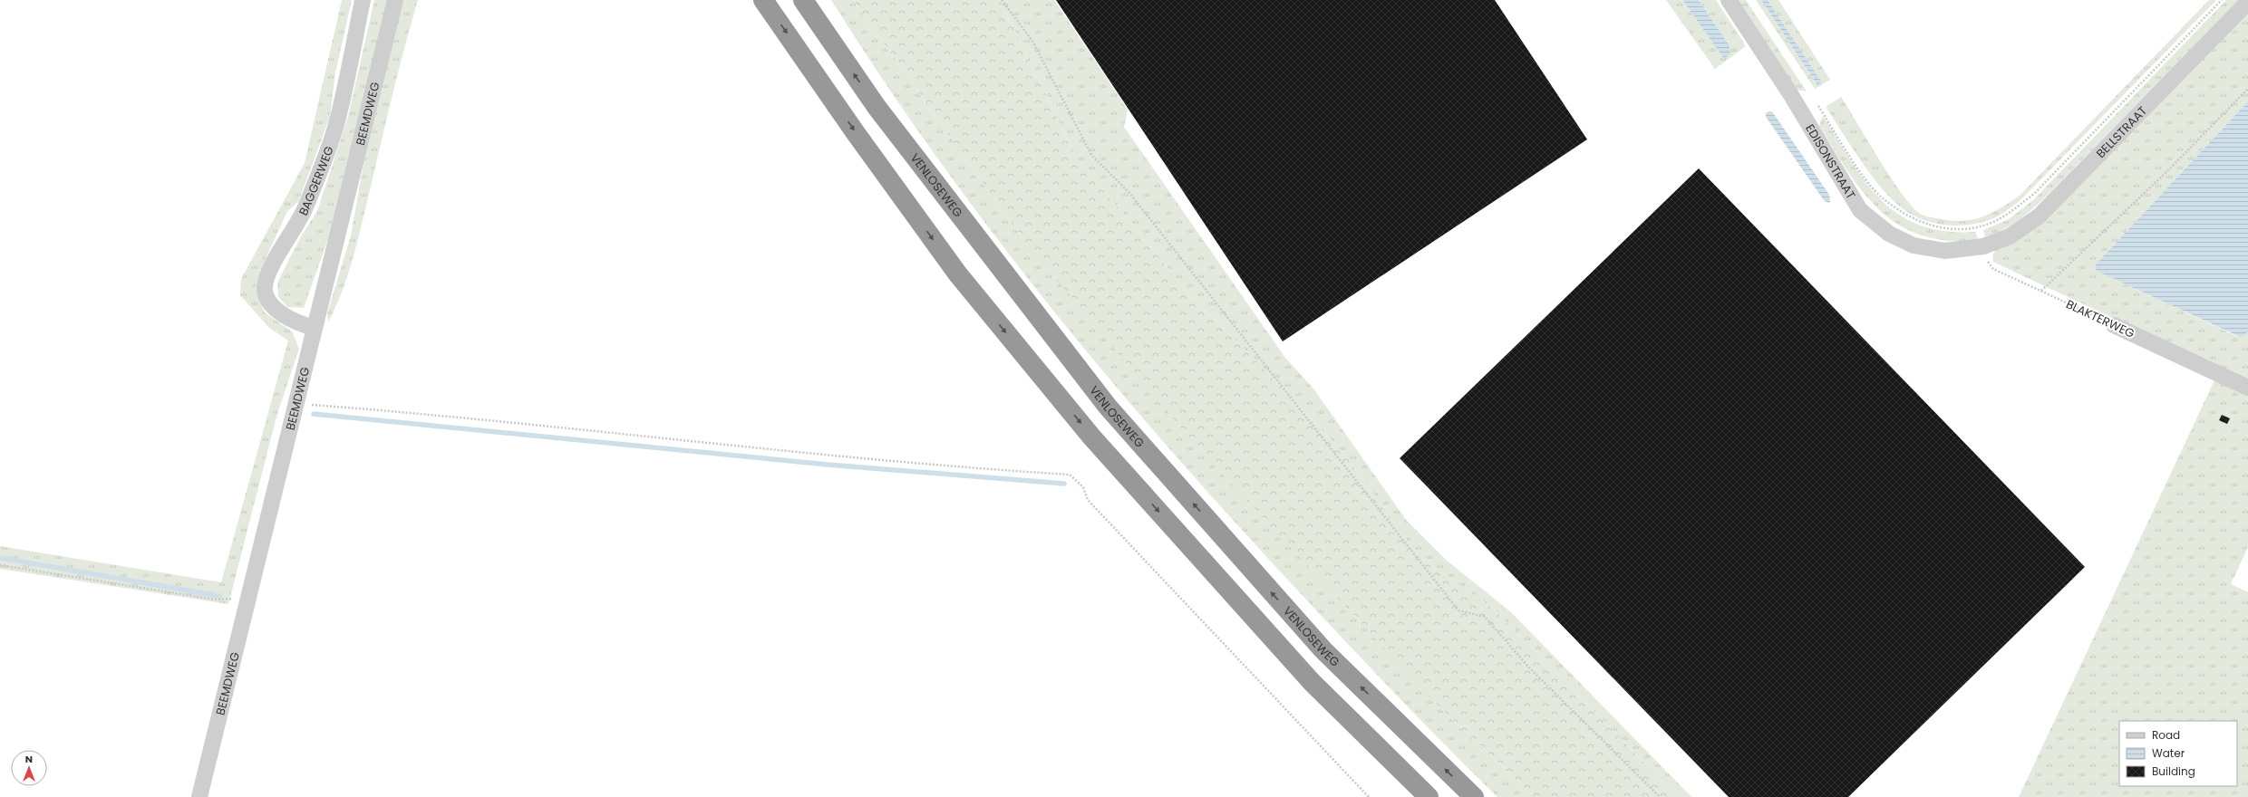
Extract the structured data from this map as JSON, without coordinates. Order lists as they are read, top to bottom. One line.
{"streets":{"highway":["VENLOSEWEG"],"street":["BEEMDWEG","BELLSTRAAT","EDISONSTRAAT","BAGGERWEG","BLAKTERWEG"]},"crossings":[["BEEMDWEG","BAGGERWEG"],["BELLSTRAAT","EDISONSTRAAT"],["BELLSTRAAT","BLAKTERWEG"],["EDISONSTRAAT","BLAKTERWEG"]],"legend":["Road","Water","Building"],"north":"top"}
